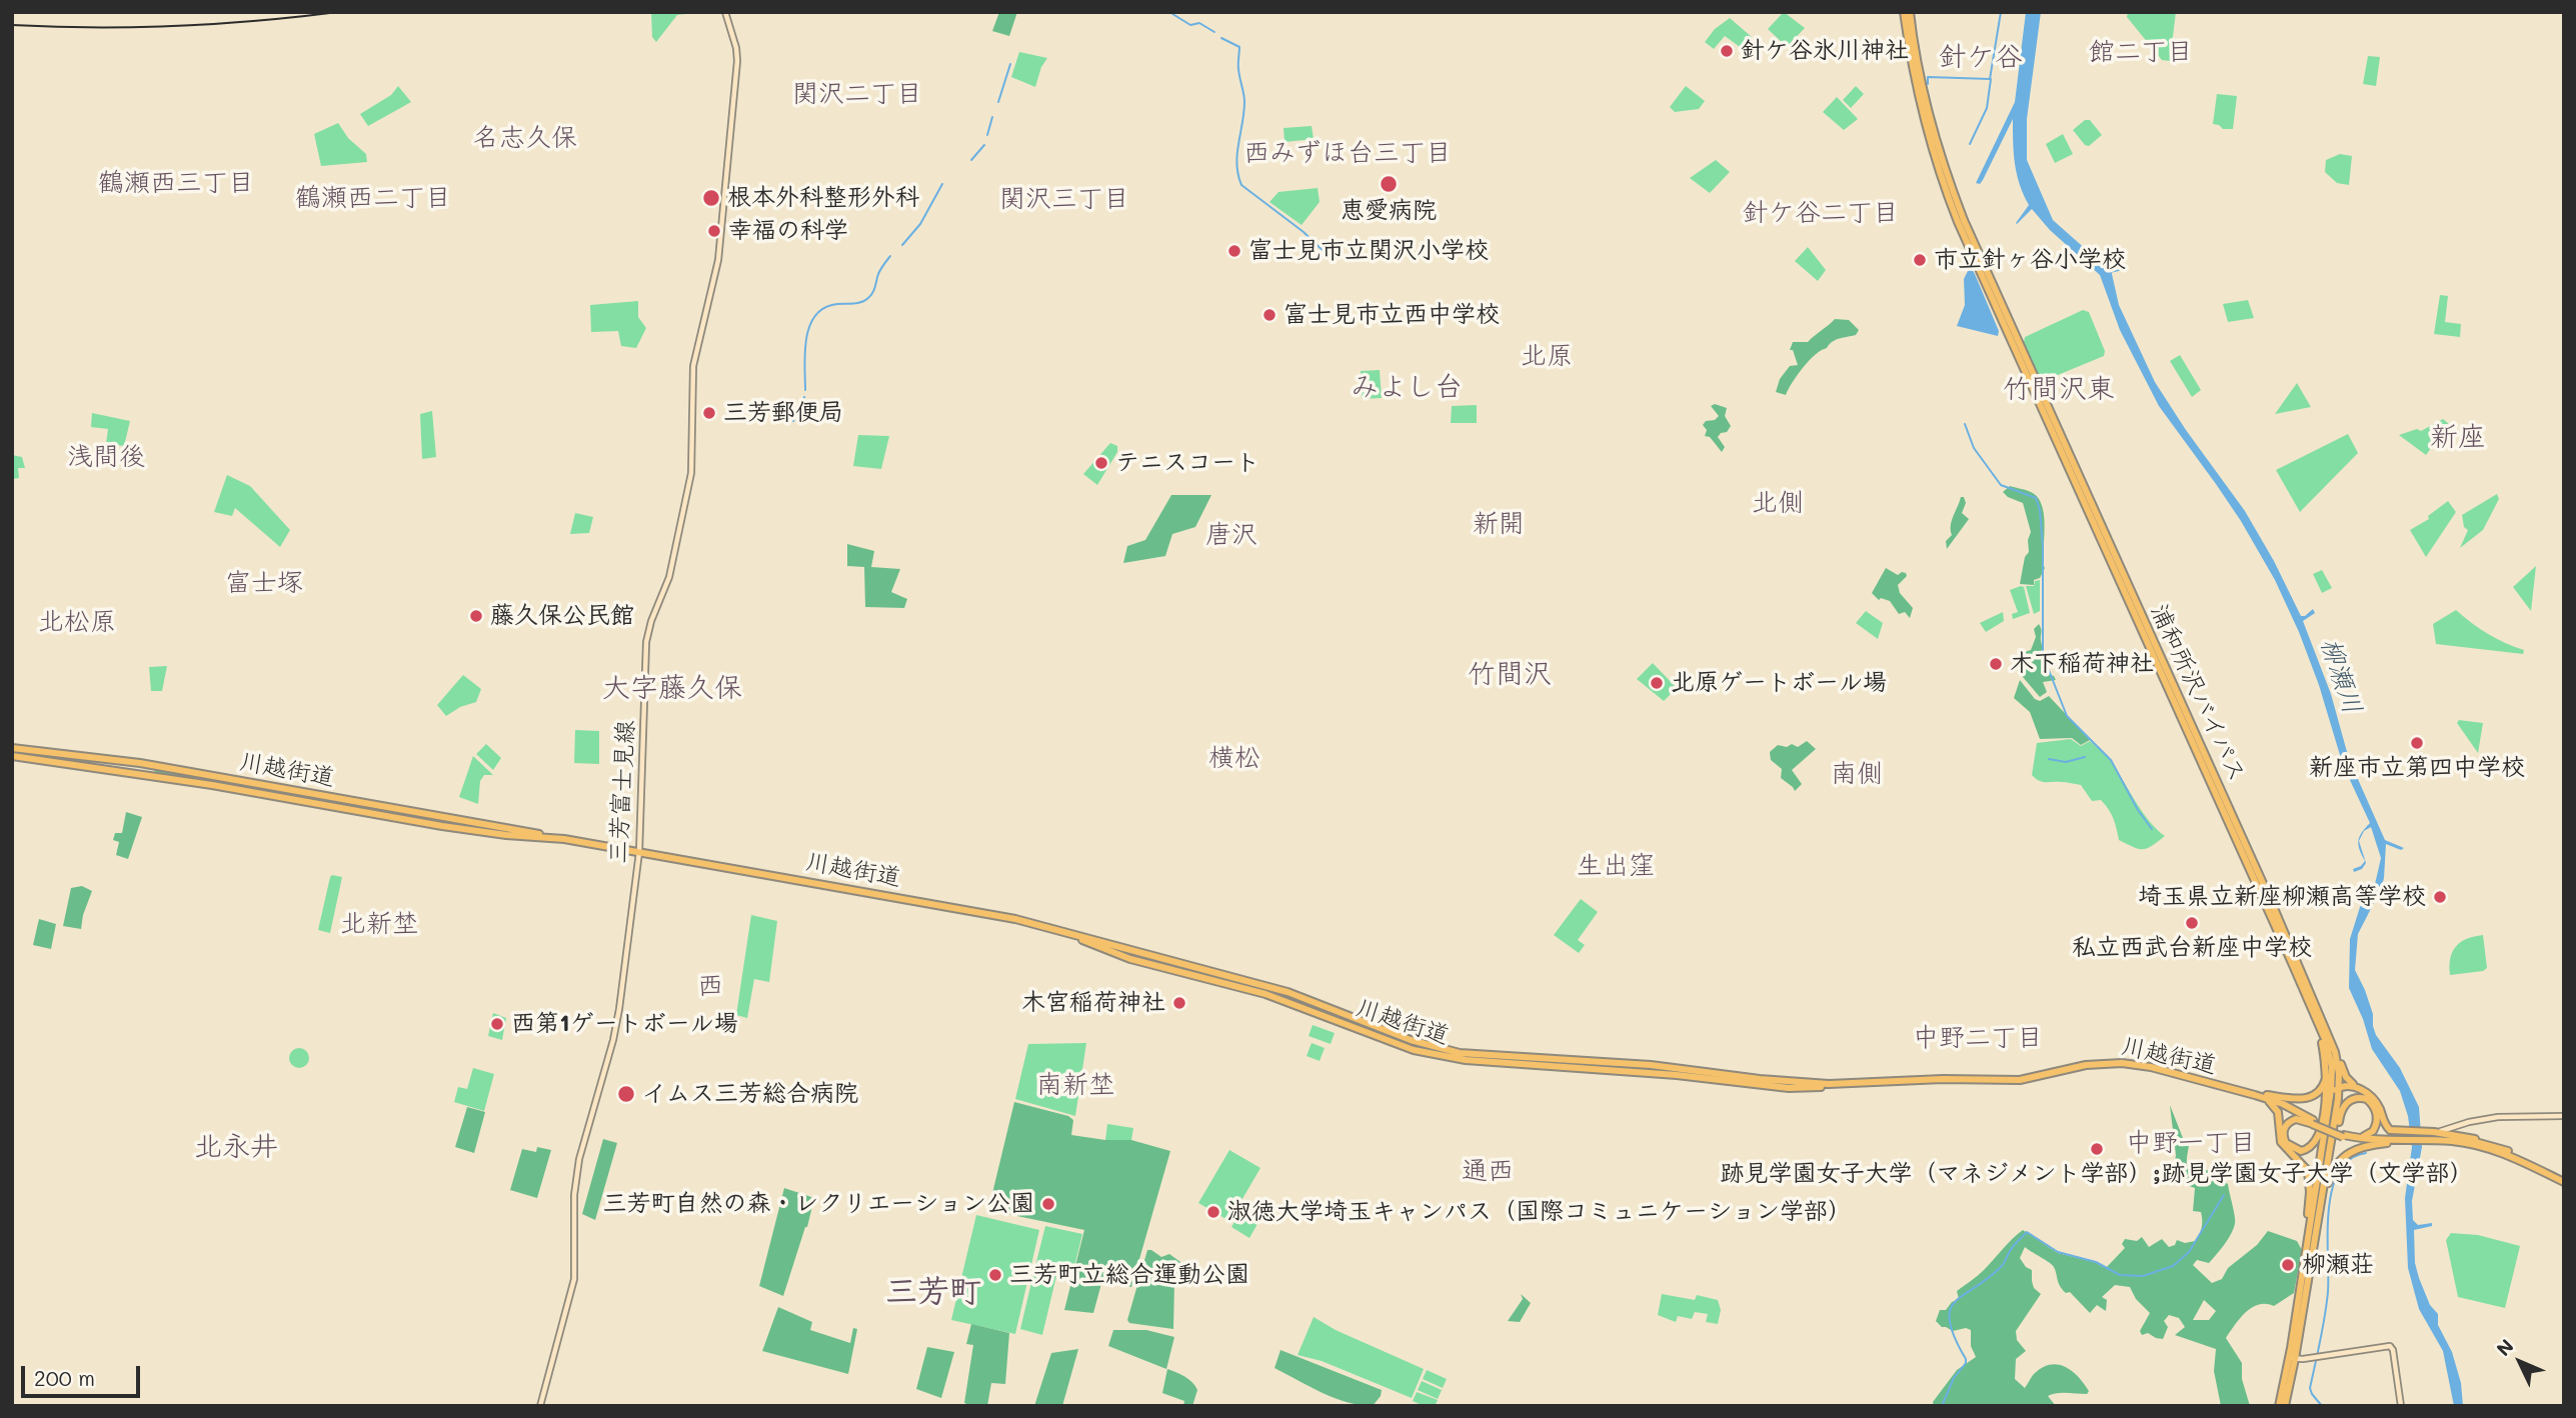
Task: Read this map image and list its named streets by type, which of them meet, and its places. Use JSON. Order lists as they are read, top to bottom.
{
  "streets": {
    "highway": ["浦和所沢バイパス", "川越街道"],
    "main road": ["三芳富士見線"]
  },
  "crossings": [
    ["川越街道", "三芳富士見線"]
  ],
  "districts": [
    "館二丁目",
    "針ケ谷",
    "関沢二丁目",
    "名志久保",
    "西みずほ台三丁目",
    "鶴瀬西三丁目",
    "鶴瀬西二丁目",
    "関沢三丁目",
    "針ケ谷二丁目",
    "北原",
    "みよし台",
    "竹間沢東",
    "新座",
    "浅間後",
    "北側",
    "新開",
    "唐沢",
    "富士塚",
    "北松原",
    "竹間沢",
    "大字藤久保",
    "横松",
    "南側",
    "生出窪",
    "北新埜",
    "西",
    "中野二丁目",
    "南新埜",
    "中野一丁目",
    "北永井",
    "通西",
    "三芳町"
  ],
  "water": ["柳瀬川"],
  "places": [
    "針ケ谷氷川神社",
    "恵愛病院",
    "根本外科整形外科",
    "幸福の科学",
    "富士見市立関沢小学校",
    "市立針ヶ谷小学校",
    "富士見市立西中学校",
    "三芳郵便局",
    "テニスコート",
    "藤久保公民館",
    "木下稲荷神社",
    "北原ゲートボール場",
    "新座市立第四中学校",
    "埼玉県立新座柳瀬高等学校",
    "私立西武台新座中学校",
    "木宮稲荷神社",
    "西第1ゲートボール場",
    "イムス三芳総合病院",
    "跡見学園女子大学（マネジメント学部）;跡見学園女子大学（文学部）",
    "三芳町自然の森・レクリエーション公園",
    "淑徳大学埼玉キャンパス（国際コミュニケーション学部）",
    "柳瀬荘",
    "三芳町立総合運動公園"
  ],
  "scale_bar": "200 m",
  "north": "top left"
}
